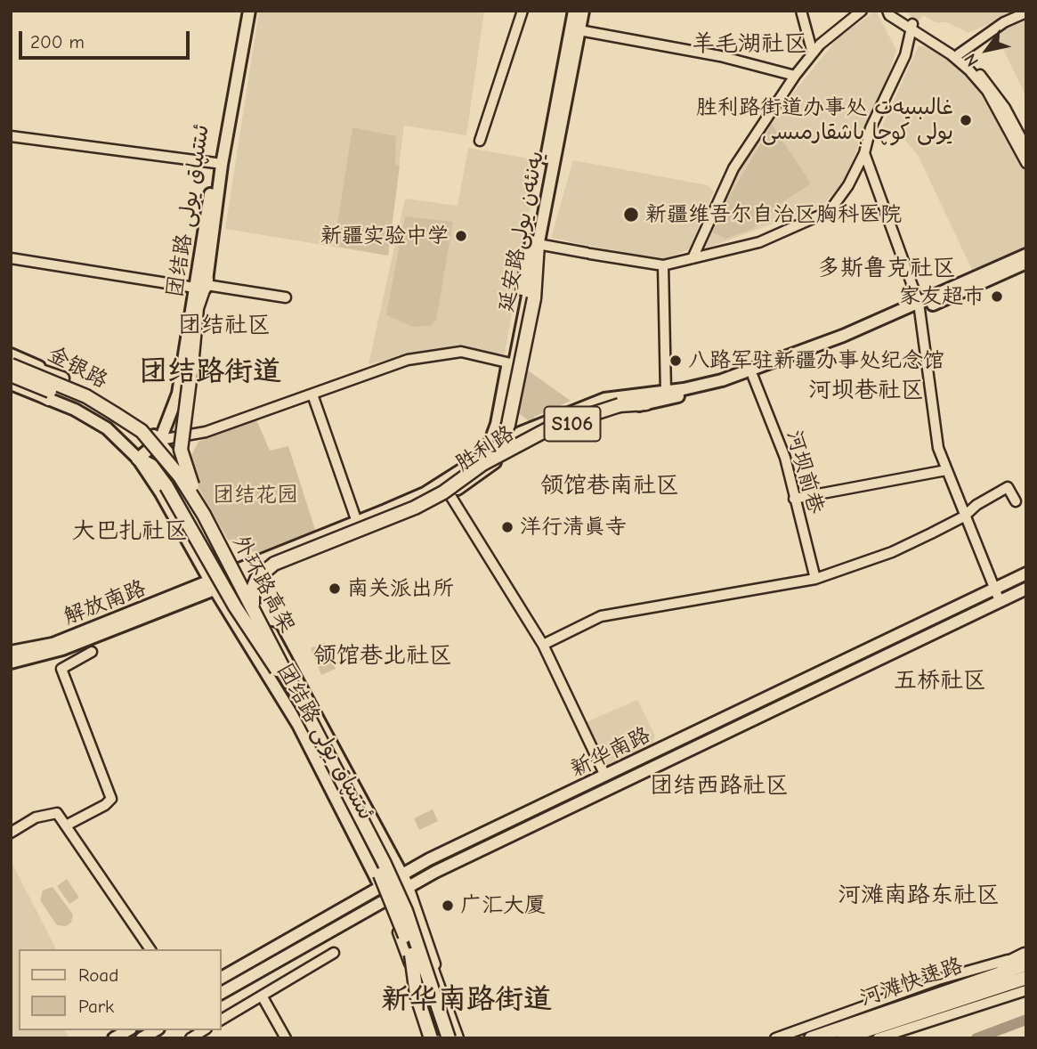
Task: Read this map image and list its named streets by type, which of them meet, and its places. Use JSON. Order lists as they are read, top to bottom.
{
  "streets": {
    "highway": ["外环路高架", "河滩快速路"],
    "main road": [
      "团结路 ئىتتىپاق يولى",
      "延安路يەنئەن يولى",
      "金银路",
      "S106",
      "胜利路",
      "解放南路",
      "新华南路"
    ],
    "street": ["河坝前巷"]
  },
  "crossings": [
    ["团结路 ئىتتىپاق يولى", "金银路"],
    ["团结路 ئىتتىپاق يولى", "S106"],
    ["团结路 ئىتتىپاق يولى", "胜利路"],
    ["团结路 ئىتتىپاق يولى", "解放南路"],
    ["团结路 ئىتتىپاق يولى", "新华南路"],
    ["延安路يەنئەن يولى", "S106"],
    ["延安路يەنئەن يولى", "胜利路"],
    ["S106", "胜利路"],
    ["胜利路", "河坝前巷"],
    ["胜利路", "解放南路"]
  ],
  "districts": [
    "羊毛湖社区",
    "多斯鲁克社区",
    "团结社区",
    "团结路街道",
    "河坝巷社区",
    "领馆巷南社区",
    "大巴扎社区",
    "领馆巷北社区",
    "五桥社区",
    "团结西路社区",
    "河滩南路东社区",
    "新华南路街道"
  ],
  "parks": ["团结花园"],
  "places": [
    "胜利路街道办事处 غالىبىيەت يولى كوچا باشقارمىسى",
    "新疆维吾尔自治区胸科医院",
    "新疆实验中学",
    "家友超市",
    "八路军驻新疆办事处纪念馆",
    "洋行清真寺",
    "南关派出所",
    "广汇大厦"
  ],
  "legend": ["Road", "Park"],
  "scale_bar": "200 m",
  "north": "bottom left"
}
